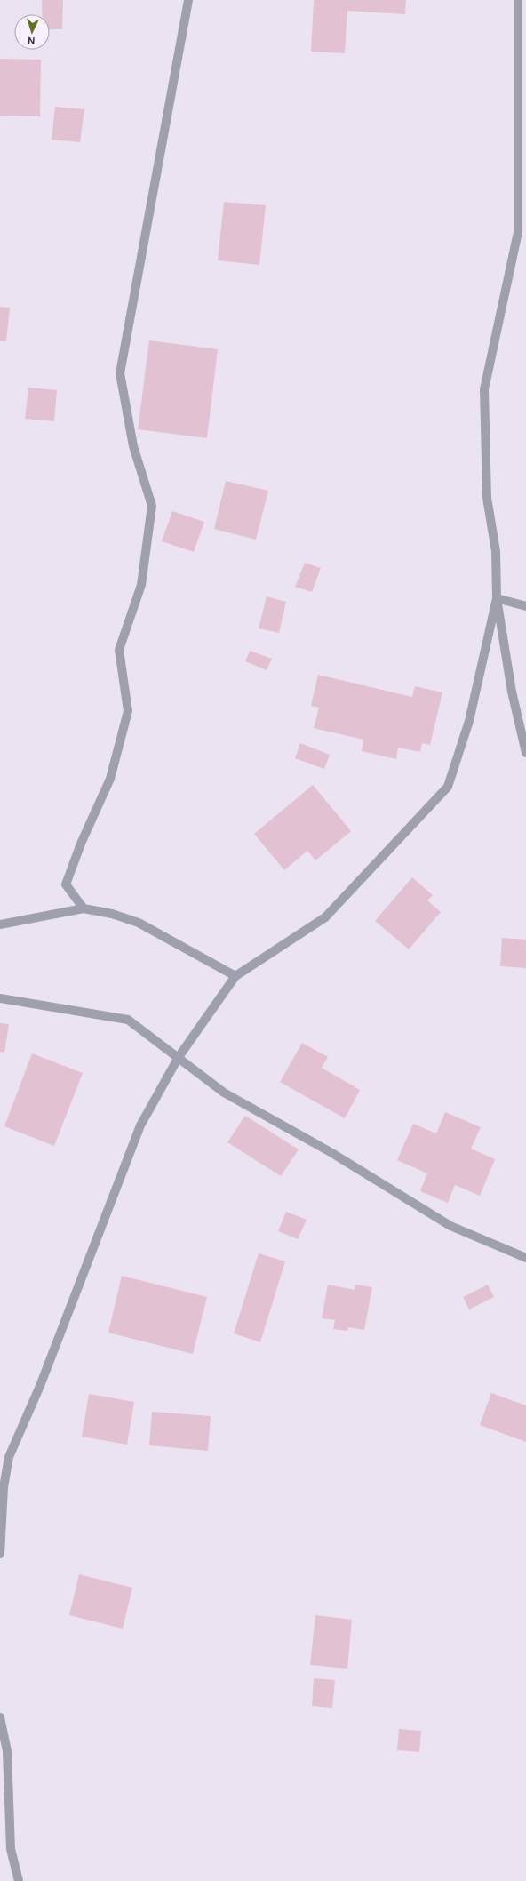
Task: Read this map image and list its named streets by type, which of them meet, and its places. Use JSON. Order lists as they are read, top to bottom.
{
  "north": "bottom"
}
